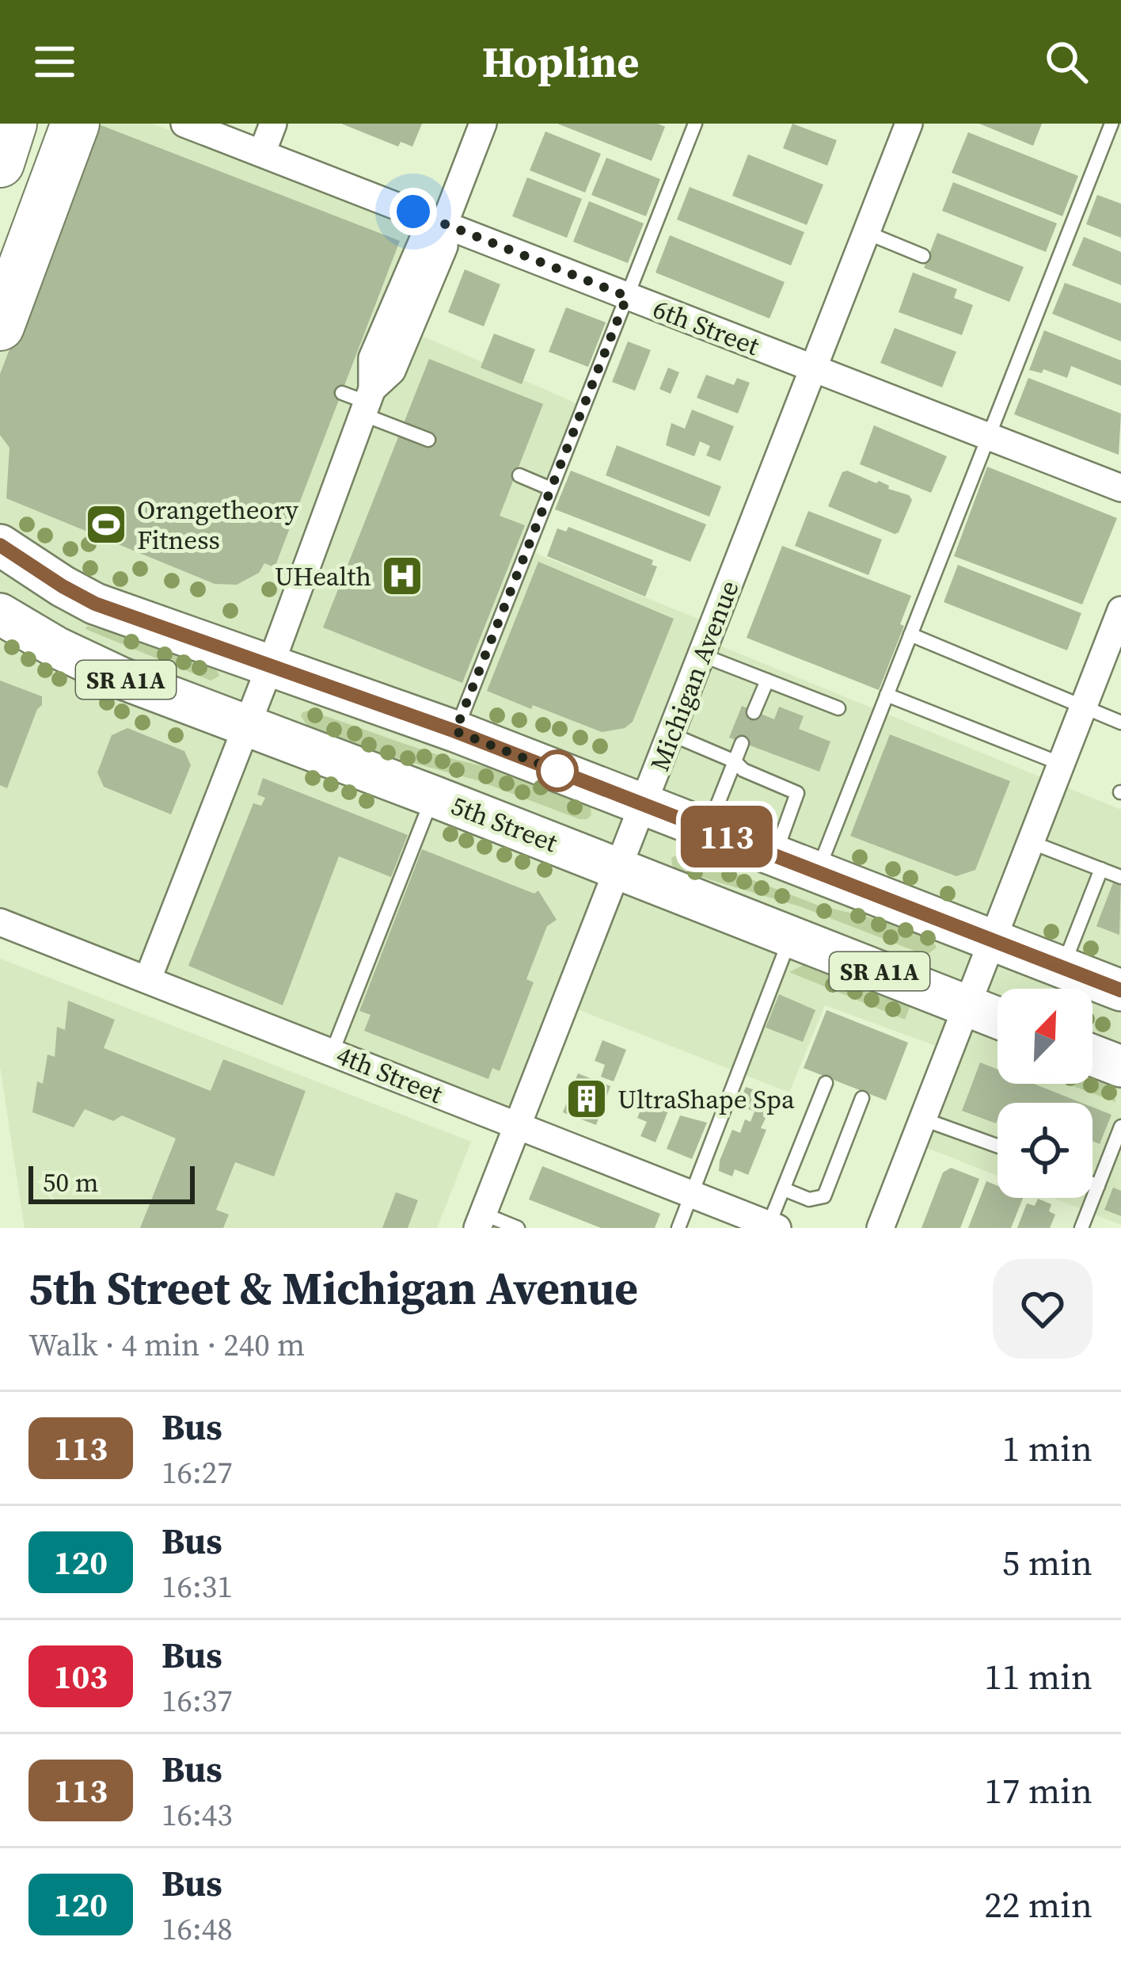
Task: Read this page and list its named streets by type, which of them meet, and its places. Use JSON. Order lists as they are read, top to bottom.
{
  "streets": {
    "main road": ["SR A1A", "5th Street"],
    "street": ["6th Street", "Michigan Avenue", "4th Street"]
  },
  "crossings": [
    ["6th Street", "Michigan Avenue"],
    ["Michigan Avenue", "SR A1A"],
    ["Michigan Avenue", "5th Street"],
    ["Michigan Avenue", "4th Street"]
  ],
  "places": {
    "sports": ["Orangetheory Fitness"],
    "hospital": ["UHealth"],
    "building": ["UltraShape Spa"]
  },
  "lines": ["bus line 113"],
  "scale_bar": "50 m",
  "north": "top right",
  "page": {
    "header": "Hopline",
    "on_map": "113",
    "scale": "50 m",
    "heading": ["5th Street & Michigan Avenue", "Walk · 4 min · 240 m"],
    "list": [
      {
        "mark": "113",
        "name": "Bus",
        "note": "16:27",
        "value": "1 min"
      },
      {
        "mark": "120",
        "name": "Bus",
        "note": "16:31",
        "value": "5 min"
      },
      {
        "mark": "103",
        "name": "Bus",
        "note": "16:37",
        "value": "11 min"
      },
      {
        "mark": "113",
        "name": "Bus",
        "note": "16:43",
        "value": "17 min"
      },
      {
        "mark": "120",
        "name": "Bus",
        "note": "16:48",
        "value": "22 min"
      }
    ]
  }
}
